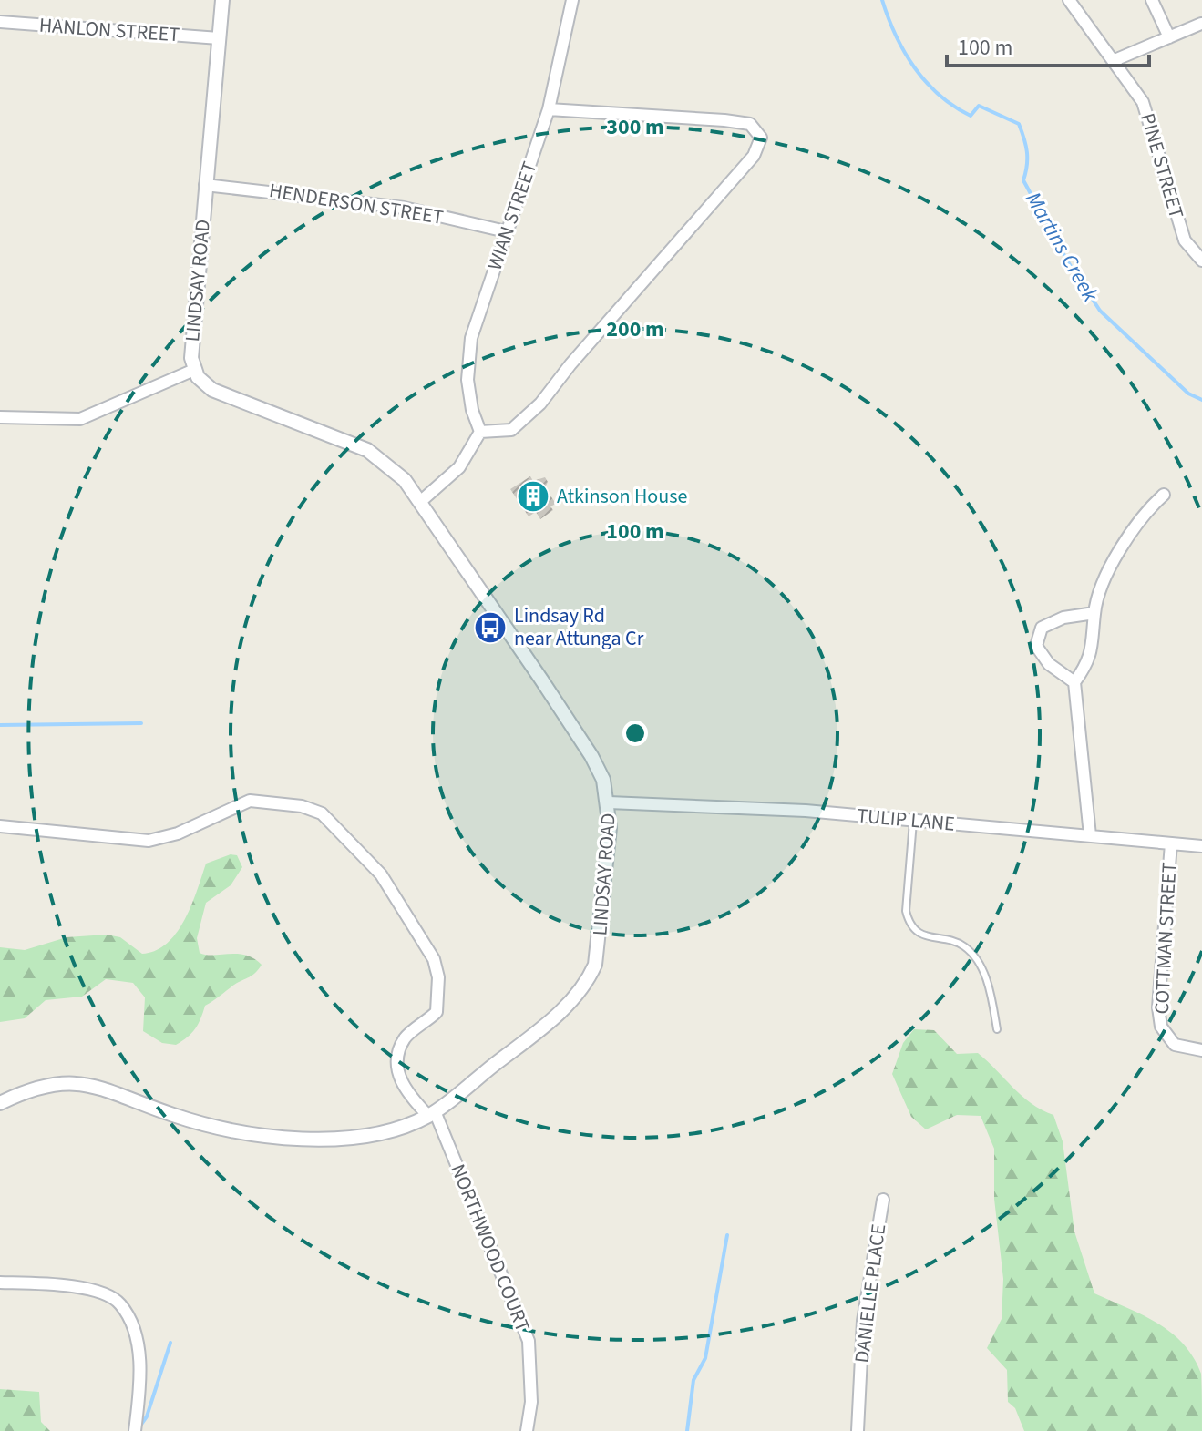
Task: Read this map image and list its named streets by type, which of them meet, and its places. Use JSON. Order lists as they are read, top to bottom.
{
  "streets": {
    "street": [
      "HANLON STREET",
      "PINE STREET",
      "HENDERSON STREET",
      "WIAN STREET",
      "LINDSAY ROAD",
      "TULIP LANE",
      "COTTMAN STREET",
      "NORTHWOOD COURT",
      "DANIELLE PLACE"
    ]
  },
  "crossings": [
    ["HANLON STREET", "LINDSAY ROAD"],
    ["HENDERSON STREET", "WIAN STREET"],
    ["HENDERSON STREET", "LINDSAY ROAD"],
    ["LINDSAY ROAD", "TULIP LANE"],
    ["LINDSAY ROAD", "NORTHWOOD COURT"],
    ["TULIP LANE", "COTTMAN STREET"]
  ],
  "water": ["Martins Creek"],
  "places": {
    "building": ["Atkinson House"],
    "bus stop": ["Lindsay Rd near Attunga Cr"]
  },
  "scale_bar": "100 m",
  "rings": ["300 m", "200 m", "100 m"]
}
